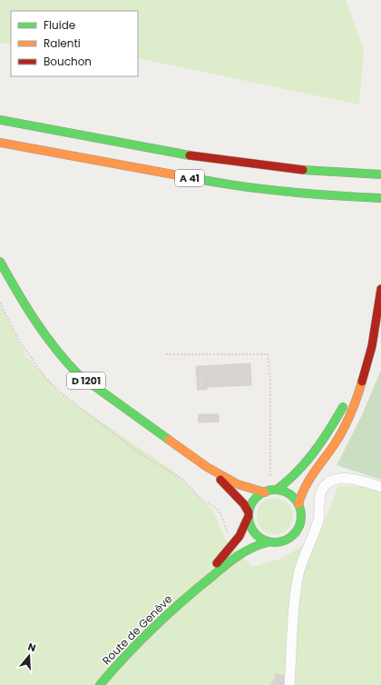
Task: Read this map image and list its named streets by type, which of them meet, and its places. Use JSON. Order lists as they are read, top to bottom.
{
  "streets": {
    "main road": ["A 41", "D 1201", "Route de Genève"]
  },
  "crossings": [
    ["D 1201", "Route de Genève"]
  ],
  "legend": ["Fluide", "Ralenti", "Bouchon"],
  "north": "top"
}
